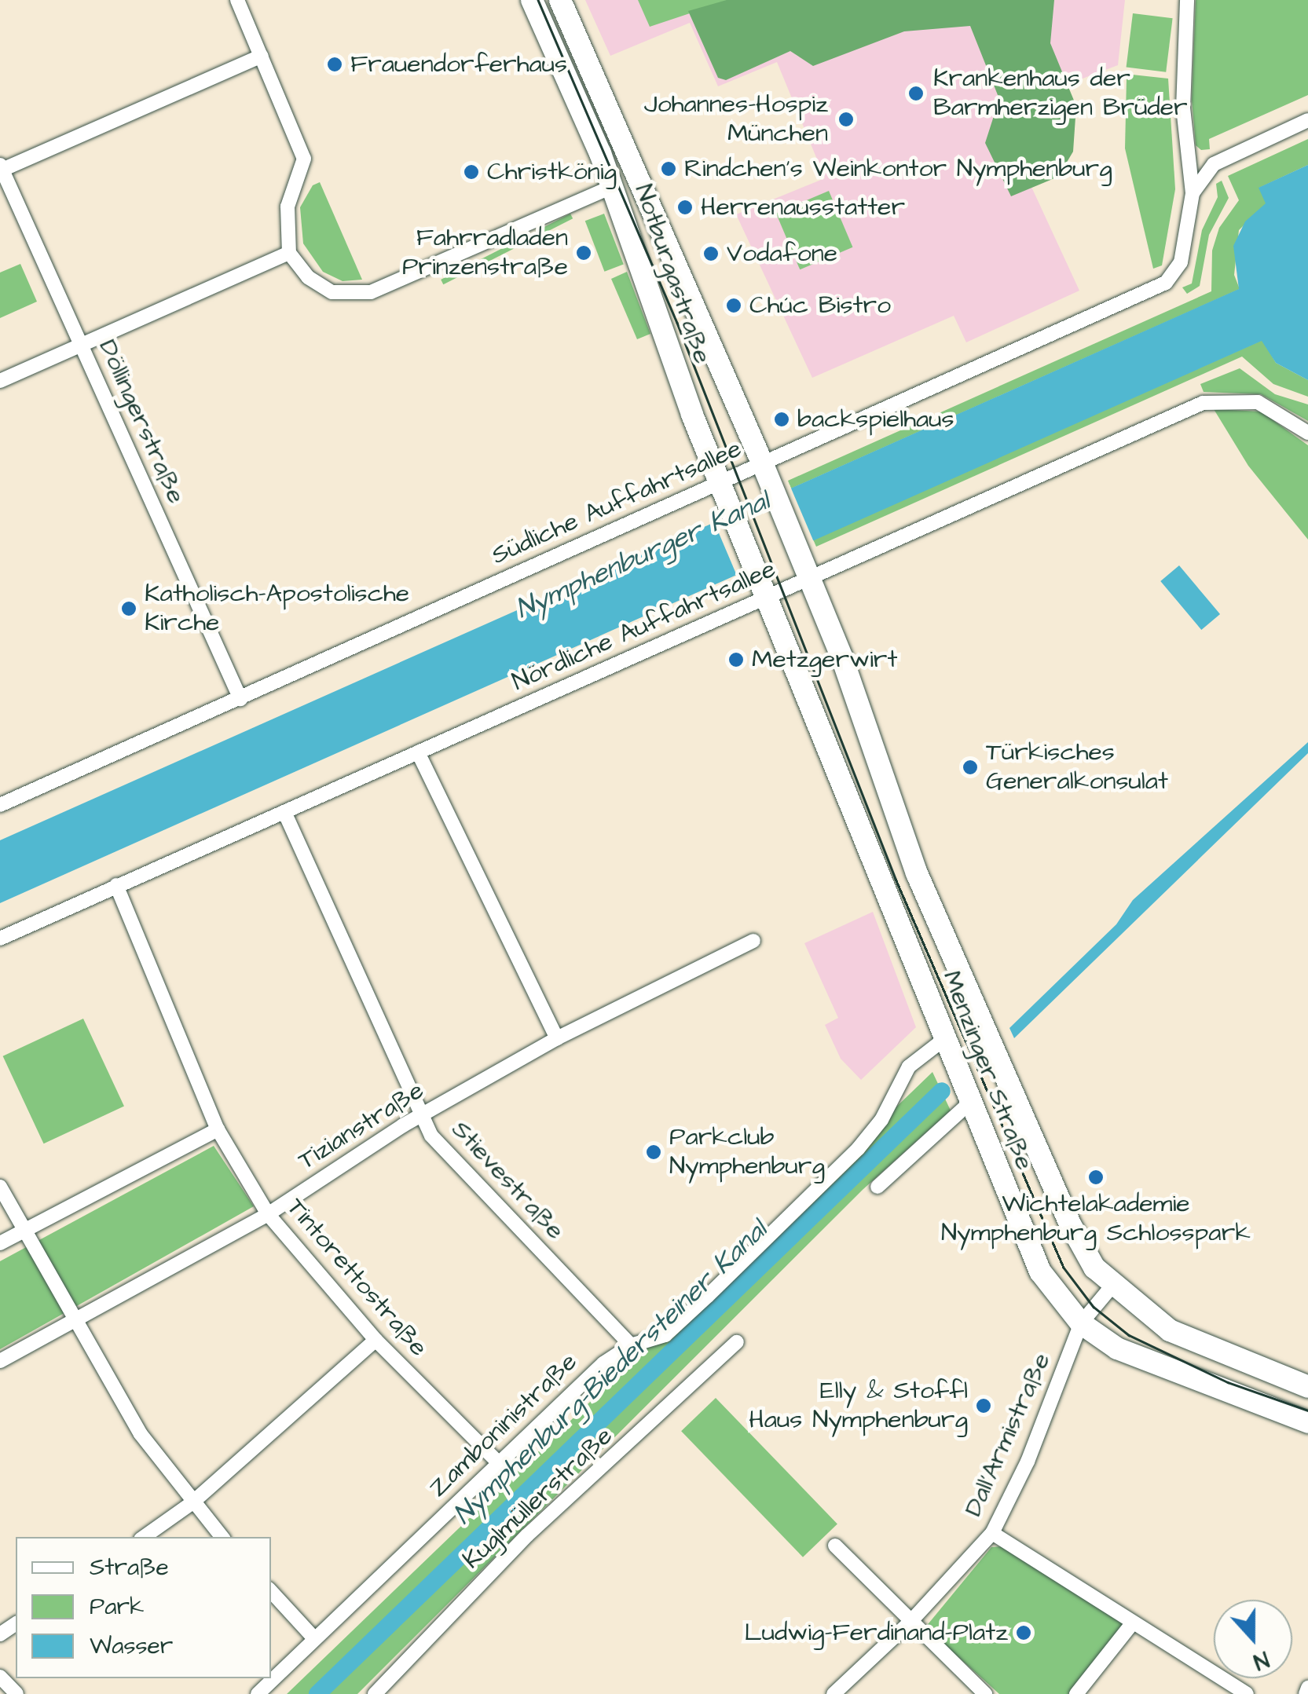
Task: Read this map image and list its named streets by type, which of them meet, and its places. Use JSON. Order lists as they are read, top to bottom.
{
  "streets": {
    "main road": ["Notburgastraße", "Menzinger Straße"],
    "street": [
      "Döllingerstraße",
      "Südliche Auffahrtsallee",
      "Nördliche Auffahrtsallee",
      "Tizianstraße",
      "Stievestraße",
      "Tintorettostraße",
      "Zamboninistraße",
      "Dall'Armistraße",
      "Kuglmüllerstraße"
    ]
  },
  "crossings": [
    ["Notburgastraße", "Südliche Auffahrtsallee"],
    ["Notburgastraße", "Menzinger Straße"],
    ["Döllingerstraße", "Südliche Auffahrtsallee"],
    ["Nördliche Auffahrtsallee", "Menzinger Straße"],
    ["Nördliche Auffahrtsallee", "Stievestraße"],
    ["Nördliche Auffahrtsallee", "Tintorettostraße"],
    ["Menzinger Straße", "Zamboninistraße"],
    ["Menzinger Straße", "Dall'Armistraße"],
    ["Tizianstraße", "Stievestraße"],
    ["Tizianstraße", "Tintorettostraße"],
    ["Stievestraße", "Zamboninistraße"],
    ["Tintorettostraße", "Zamboninistraße"]
  ],
  "water": ["Nymphenburger Kanal", "Nymphenburg-Biedersteiner Kanal"],
  "places": [
    "Frauendorferhaus",
    "Krankenhaus der Barmherzigen Brüder",
    "Johannes-Hospiz München",
    "Rindchen's Weinkontor Nymphenburg",
    "Christkönig",
    "Herrenausstatter",
    "Fahrradladen Prinzenstraße",
    "Vodafone",
    "Chúc Bistro",
    "backspielhaus",
    "Katholisch-Apostolische Kirche",
    "Metzgerwirt",
    "Türkisches Generalkonsulat",
    "Parkclub Nymphenburg",
    "Wichtelakademie Nymphenburg Schlosspark",
    "Elly & Stoffl Haus Nymphenburg",
    "Ludwig-Ferdinand-Platz"
  ],
  "legend": ["Straße", "Park", "Wasser"],
  "north": "bottom"
}
